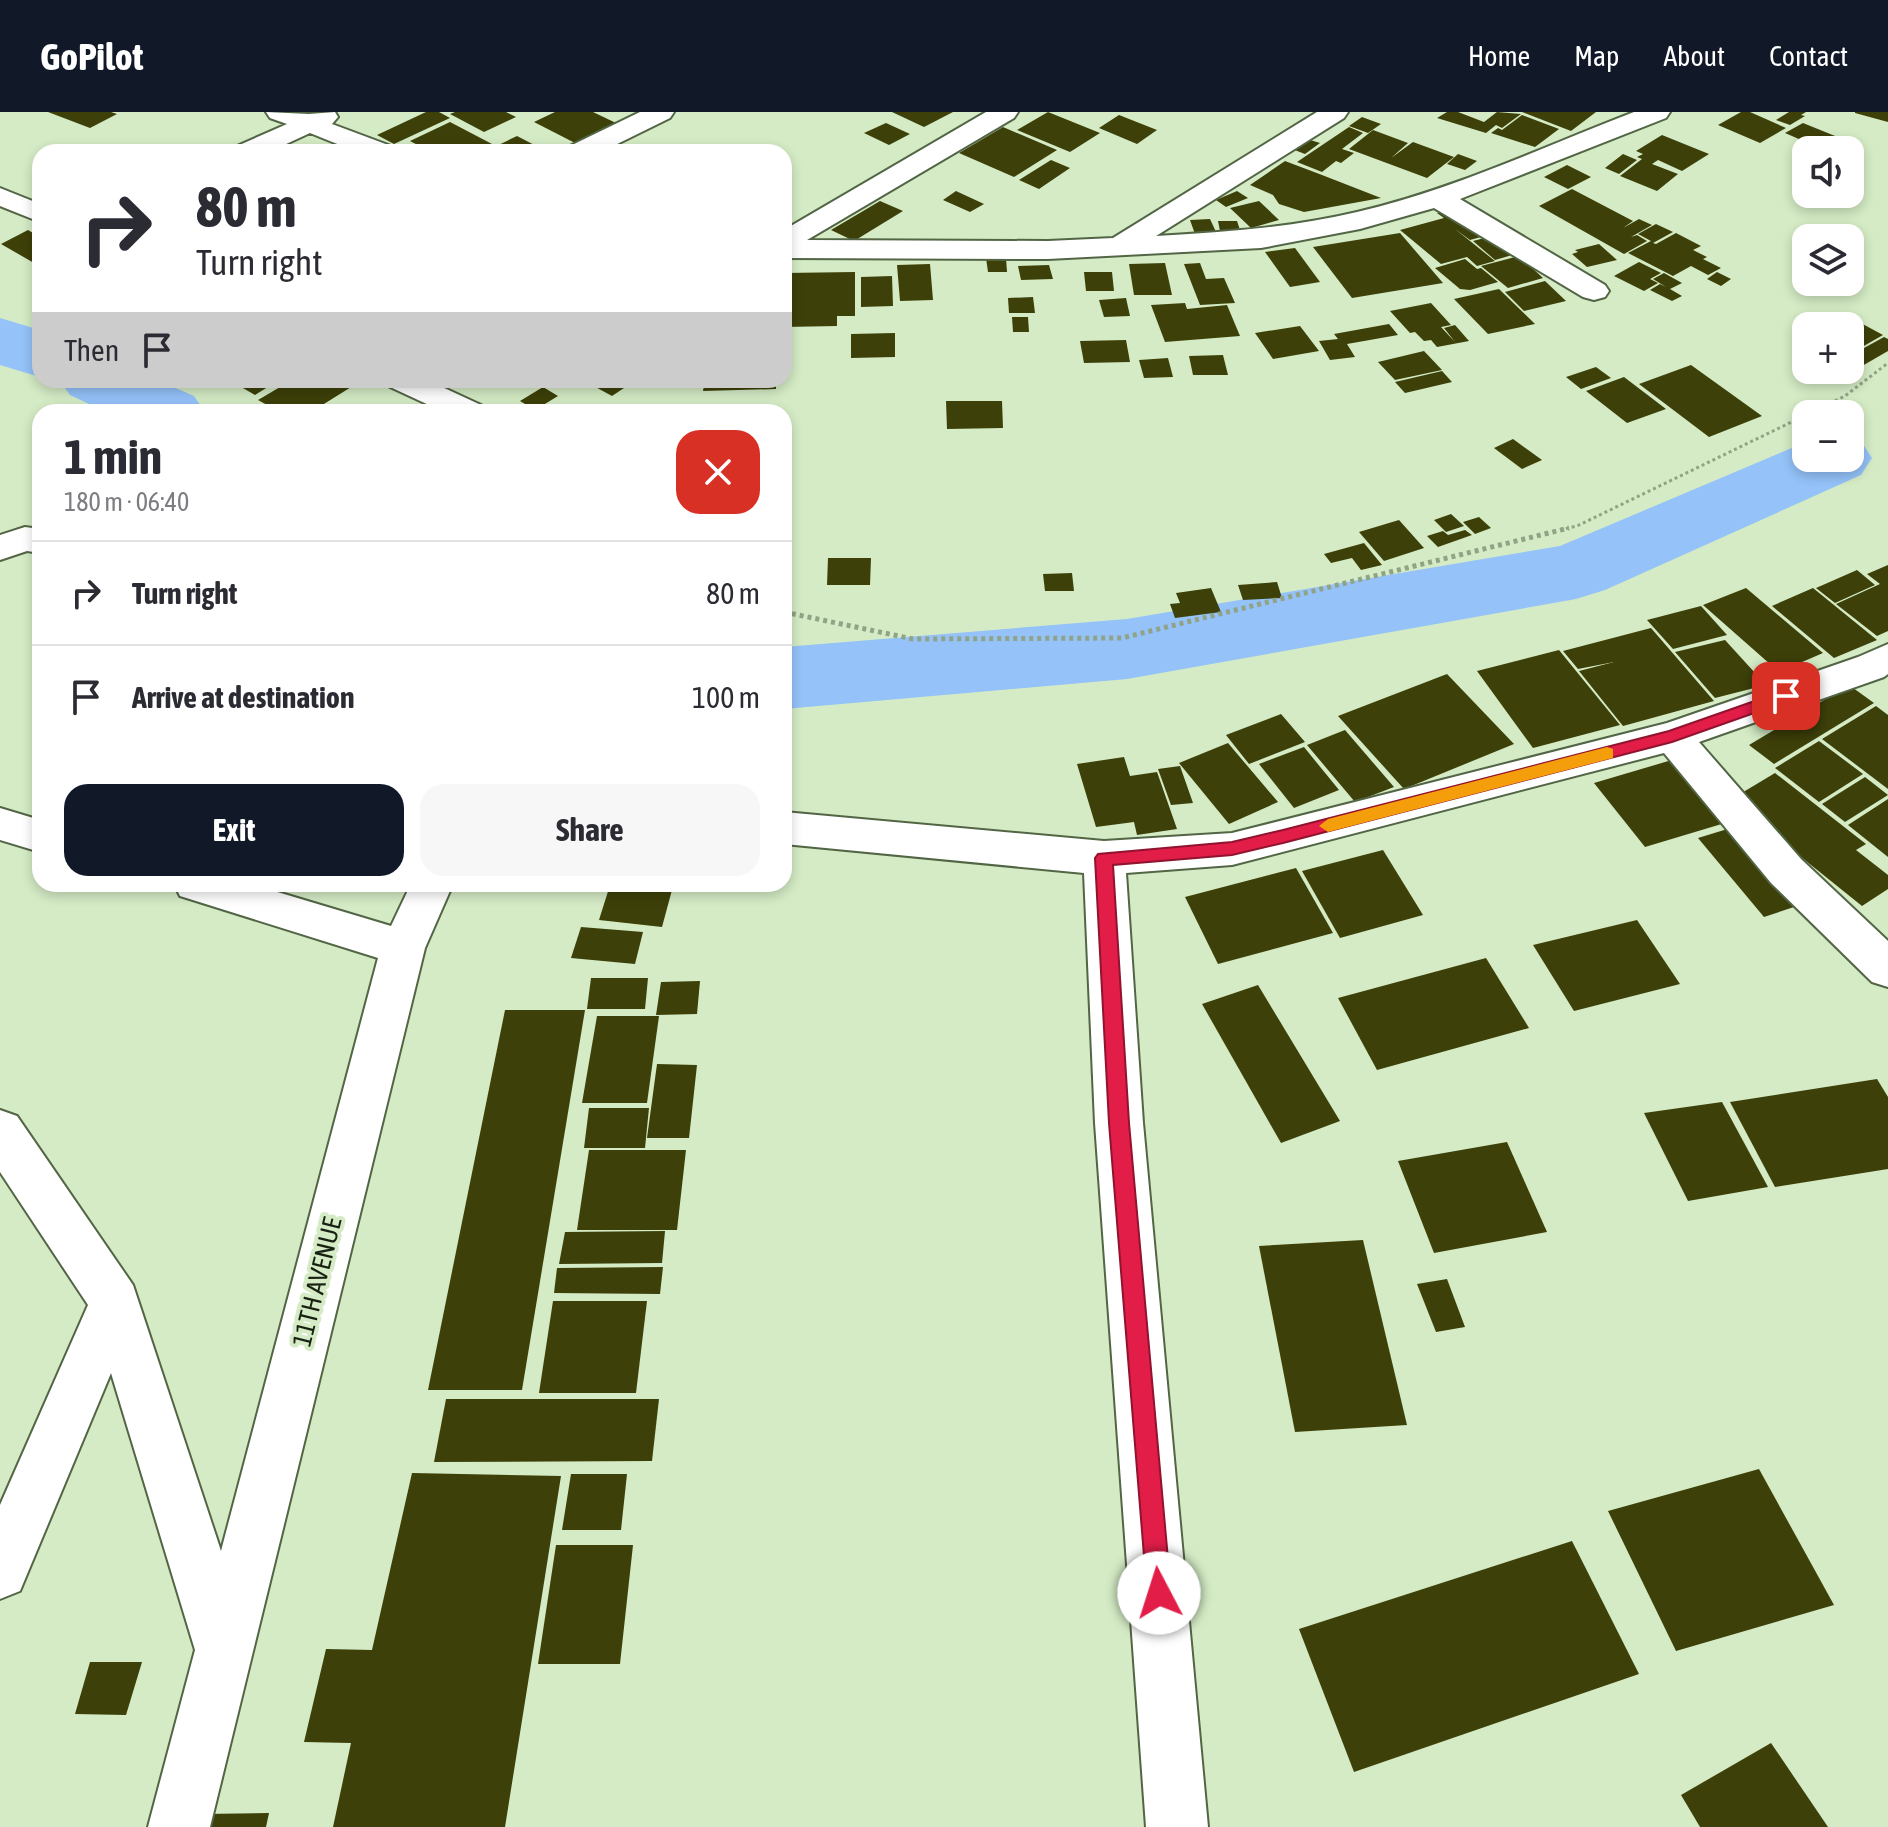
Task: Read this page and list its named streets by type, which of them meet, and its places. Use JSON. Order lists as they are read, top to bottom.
{
  "streets": {
    "street": ["11TH AVENUE"]
  },
  "page": {
    "header": "GoPilot",
    "nav": [
      "Home",
      "Map",
      "About",
      "Contact"
    ],
    "map_buttons": ["+", "−"],
    "turn": ["80 m", "Turn right"],
    "then": "Then",
    "heading": ["1 min", "180 m · 06:40"],
    "list": [
      {
        "name": "Turn right",
        "value": "80 m"
      },
      {
        "name": "Arrive at destination",
        "value": "100 m"
      }
    ],
    "buttons": ["Exit", "Share"]
  }
}
